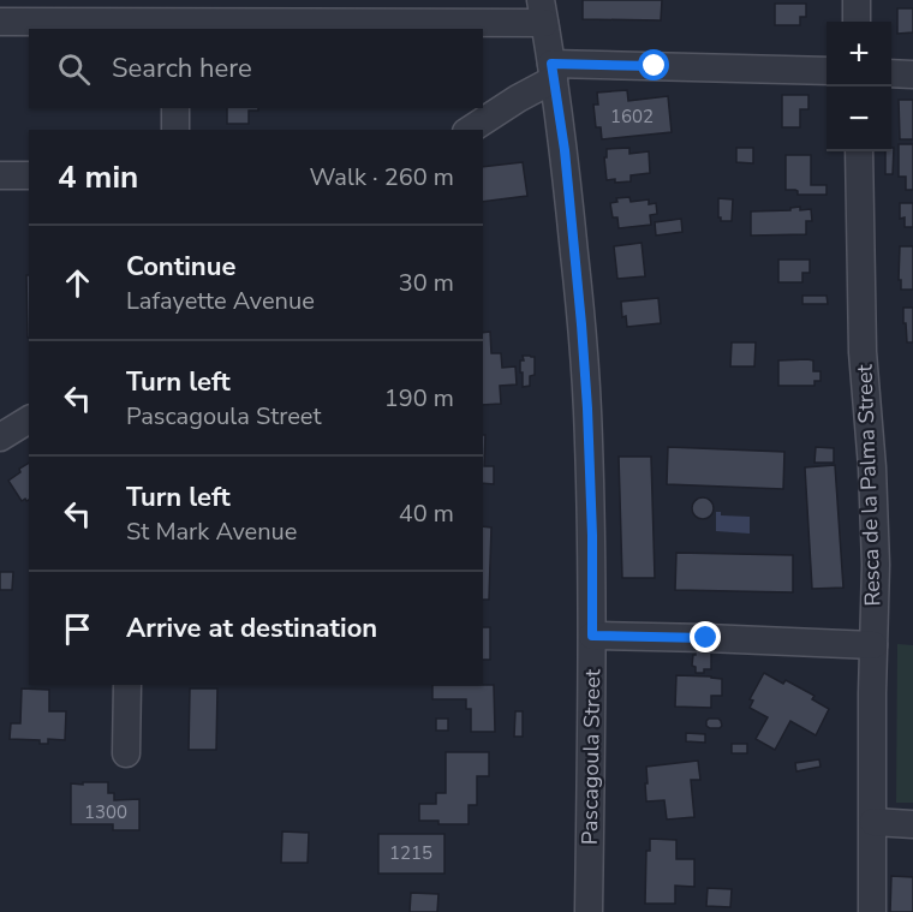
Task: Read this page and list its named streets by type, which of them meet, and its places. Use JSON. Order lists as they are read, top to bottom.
{
  "streets": {
    "street": ["Resca de la Palma Street", "Pascagoula Street"]
  },
  "house_numbers": ["1602", "1300", "1215"],
  "page": {
    "map_buttons": ["+", "−"],
    "search": "Search here",
    "heading": ["4 min", "Walk · 260 m"],
    "list": [
      ["Continue", "Lafayette Avenue", "30 m"],
      ["Turn left", "Pascagoula Street", "190 m"],
      ["Turn left", "St Mark Avenue", "40 m"],
      "Arrive at destination"
    ]
  }
}
